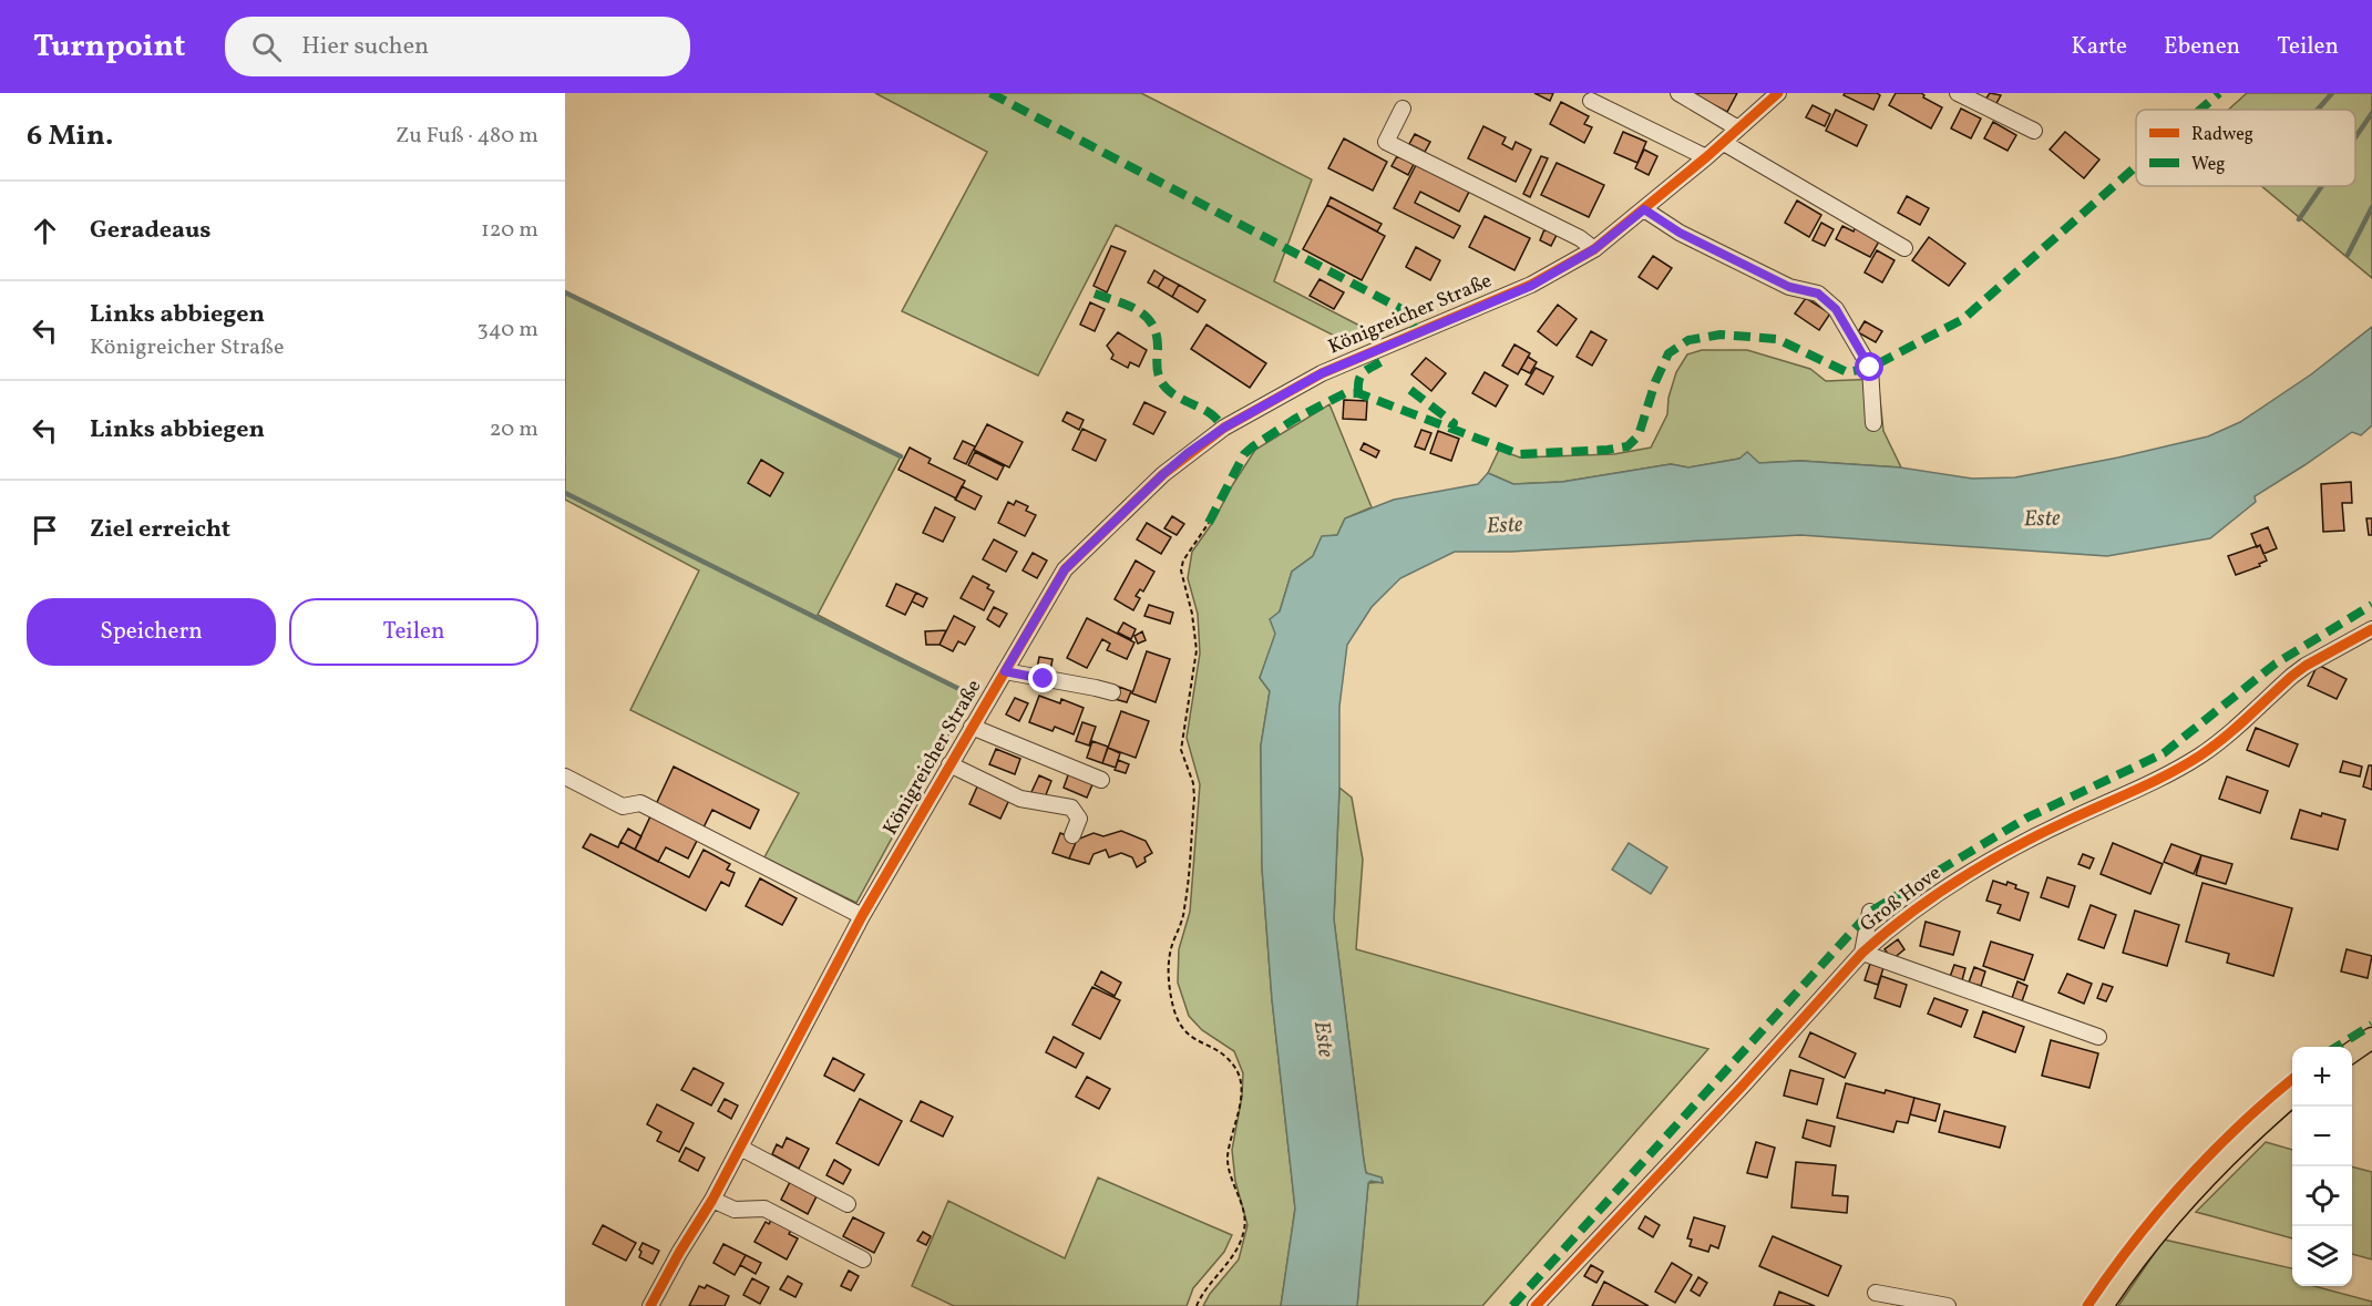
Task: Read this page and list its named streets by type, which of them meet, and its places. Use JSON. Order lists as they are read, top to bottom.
{
  "streets": {
    "street": ["Königreicher Straße", "Groß Hove"]
  },
  "water": ["Este"],
  "legend": ["Radweg", "Weg"],
  "page": {
    "header": "Turnpoint",
    "search": "Hier suchen",
    "nav": ["Karte", "Ebenen", "Teilen"],
    "heading": ["6 Min.", "Zu Fuß · 480 m"],
    "list": [
      ["Geradeaus", "120 m"],
      ["Links abbiegen", "Königreicher Straße", "340 m"],
      ["Links abbiegen", "20 m"],
      "Ziel erreicht"
    ],
    "buttons": ["Speichern", "Teilen"],
    "map_buttons": ["+", "−"]
  }
}
